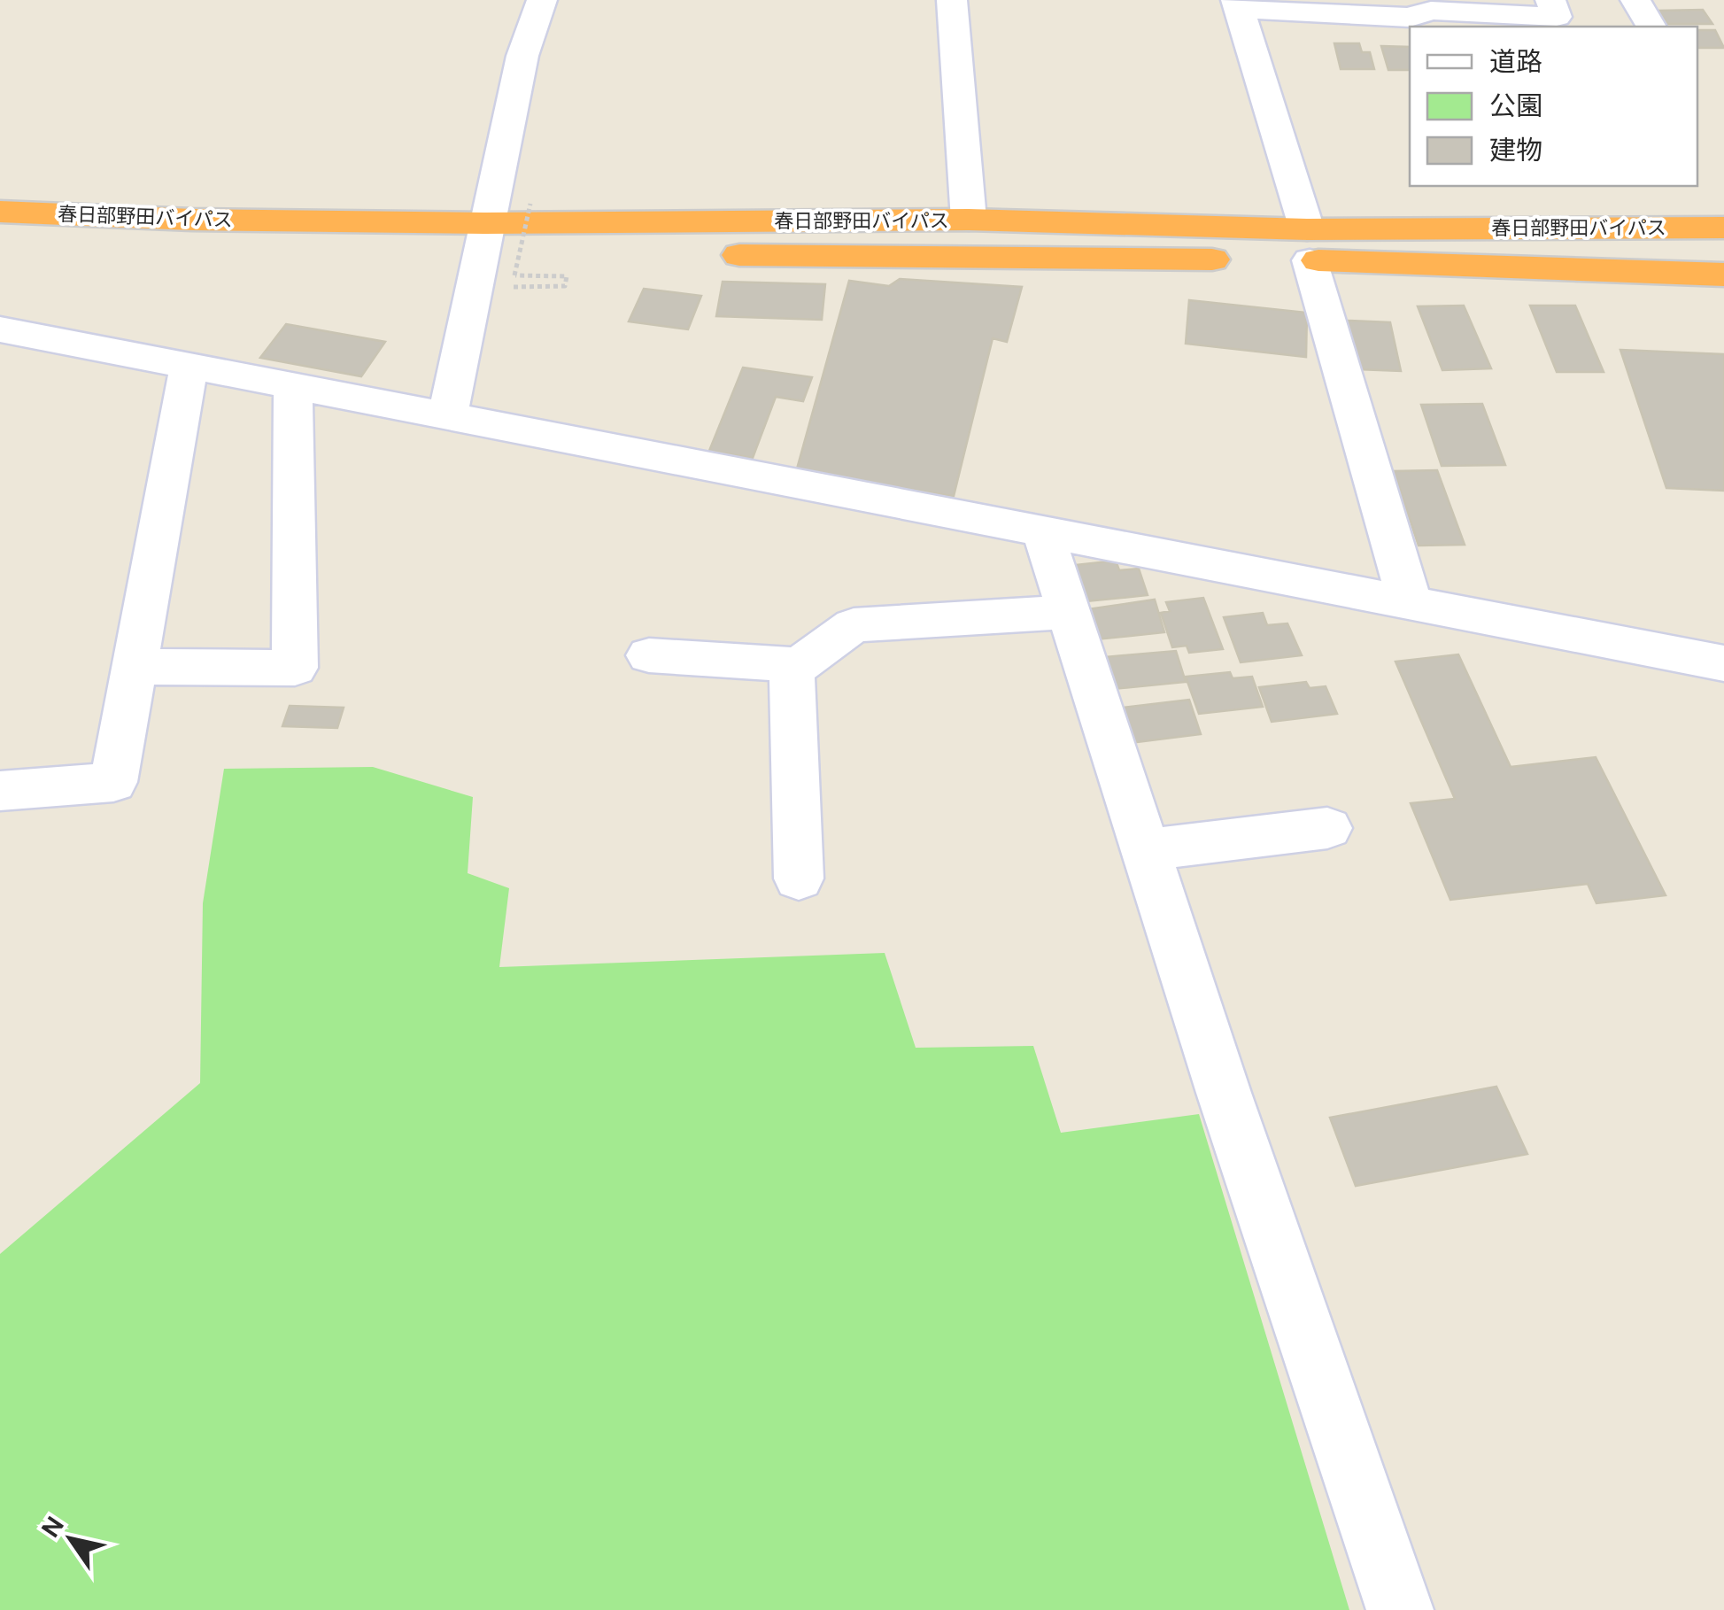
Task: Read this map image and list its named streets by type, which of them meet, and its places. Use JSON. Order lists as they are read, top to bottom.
{
  "streets": {
    "highway": ["春日部野田バイパス"]
  },
  "legend": ["道路", "公園", "建物"],
  "north": "top left"
}
